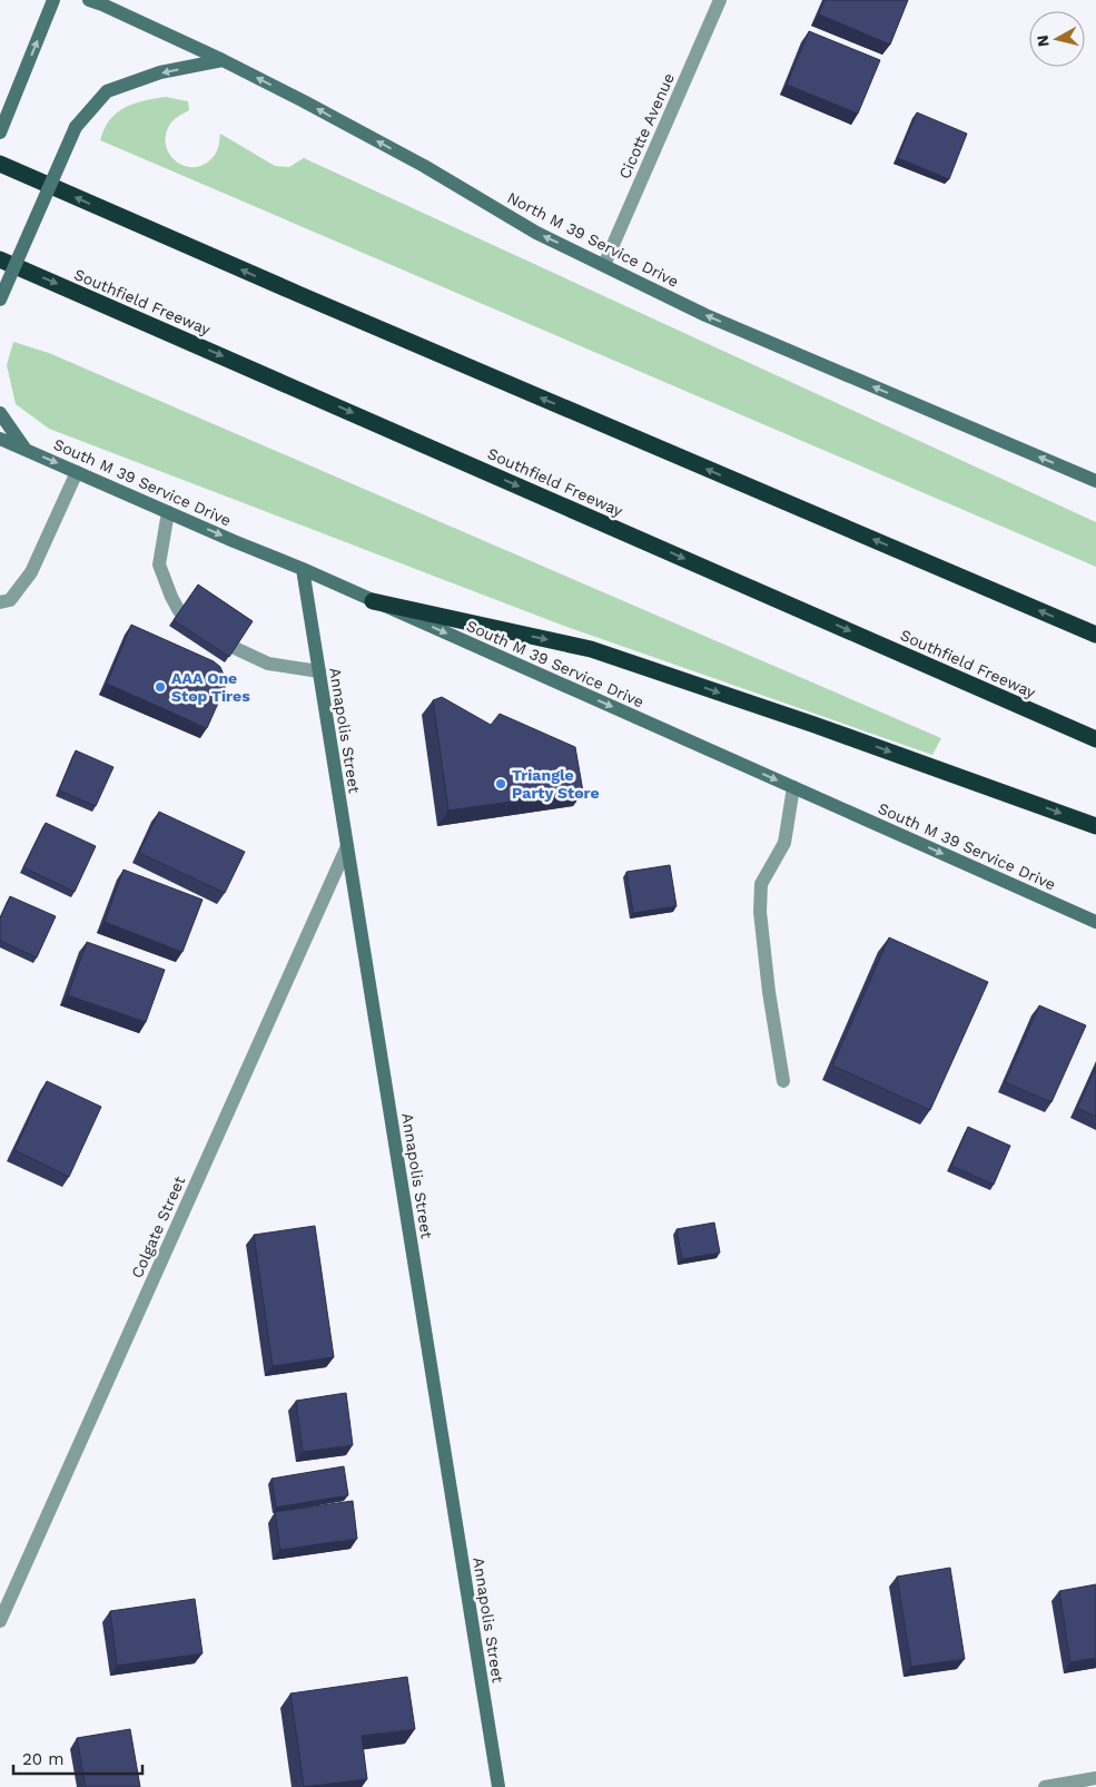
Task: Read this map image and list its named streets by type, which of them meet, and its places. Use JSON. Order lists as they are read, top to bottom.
{
  "streets": {
    "highway": ["Southfield Freeway"],
    "main road": ["North M 39 Service Drive", "South M 39 Service Drive", "Annapolis Street"],
    "street": ["Cicotte Avenue", "Colgate Street"]
  },
  "crossings": [
    ["Cicotte Avenue", "North M 39 Service Drive"],
    ["South M 39 Service Drive", "Annapolis Street"],
    ["Annapolis Street", "Colgate Street"]
  ],
  "one_way": ["North M 39 Service Drive", "South M 39 Service Drive"],
  "places": ["AAA One Stop Tires", "Triangle Party Store"],
  "scale_bar": "20 m",
  "north": "left"
}
